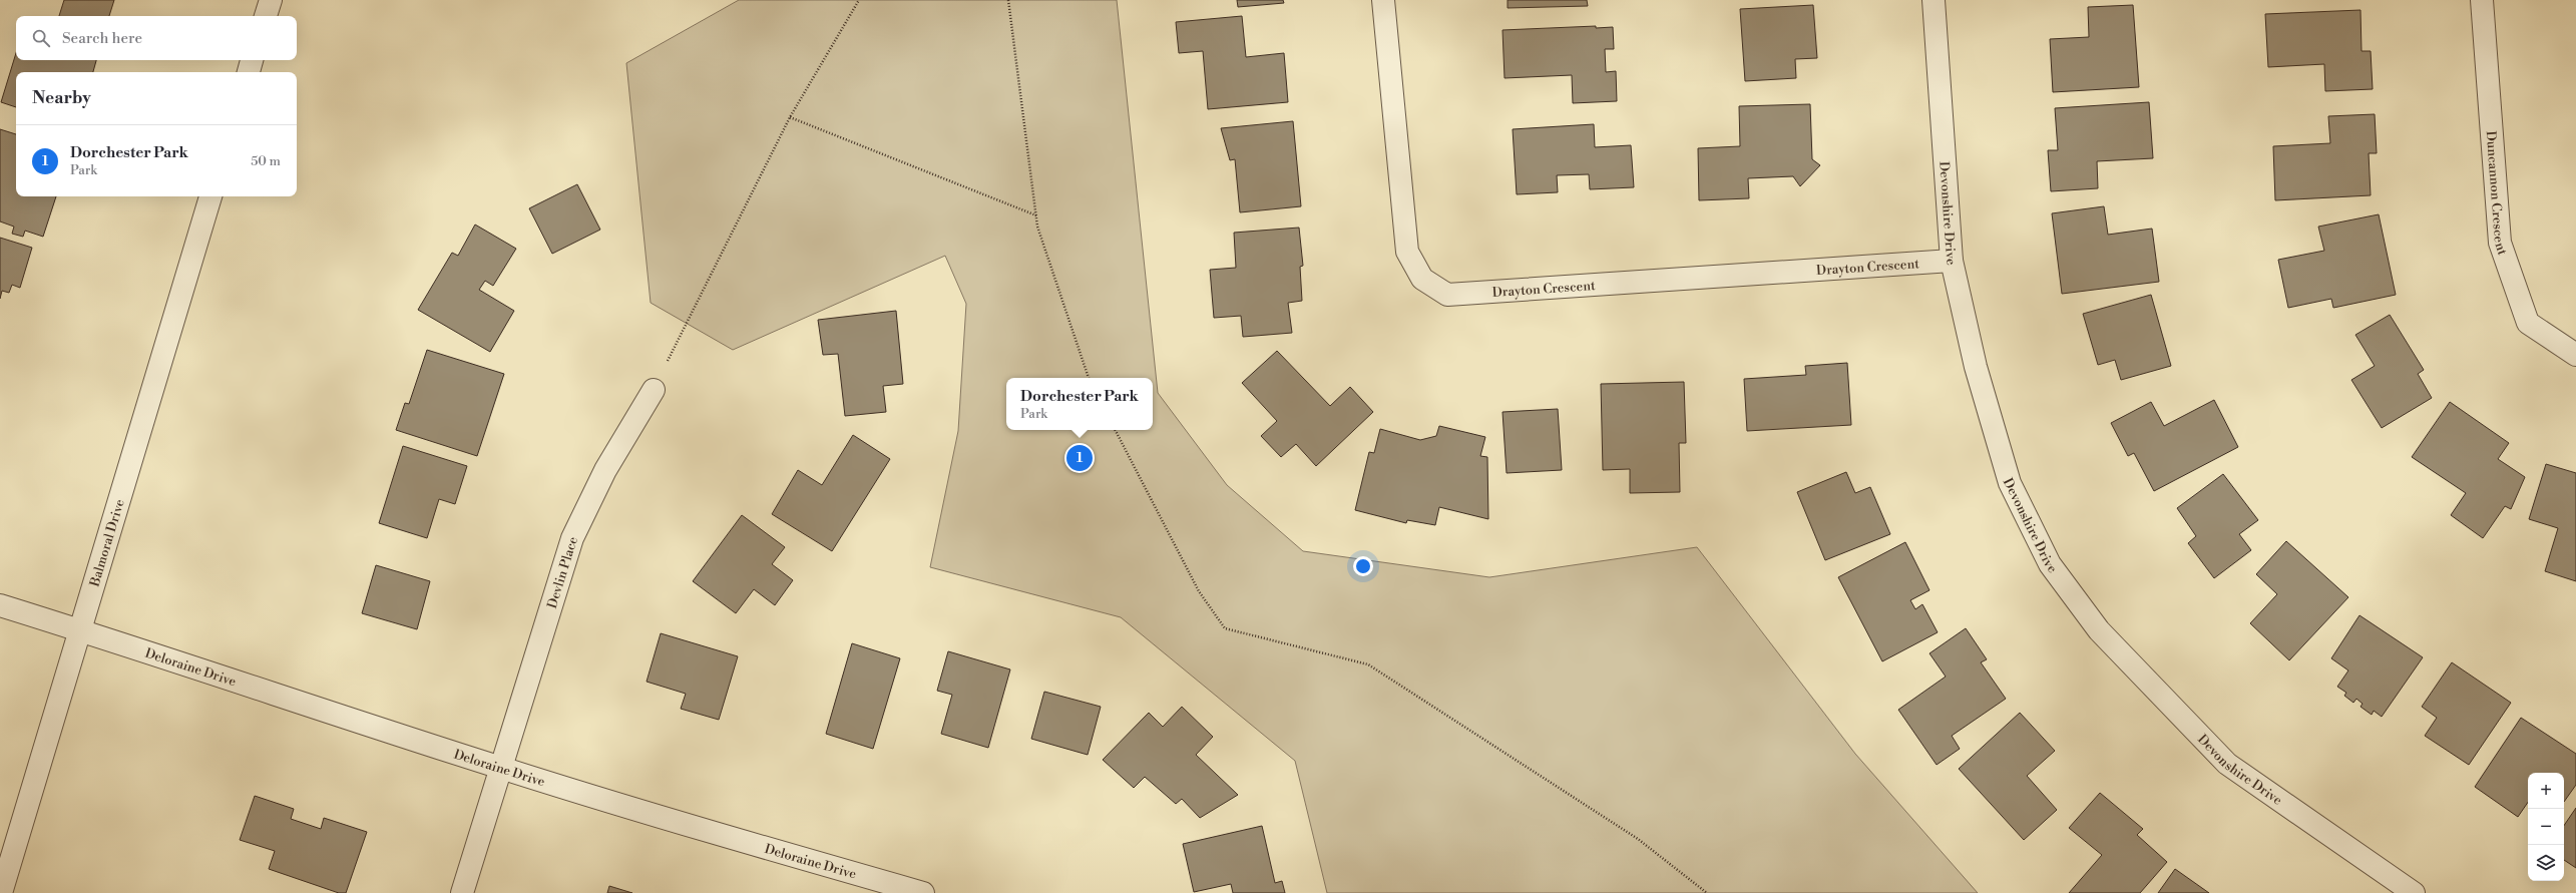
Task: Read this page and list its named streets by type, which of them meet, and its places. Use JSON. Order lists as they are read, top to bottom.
{
  "streets": {
    "street": [
      "Duncannon Crescent",
      "Devonshire Drive",
      "Drayton Crescent",
      "Balmoral Drive",
      "Devlin Place",
      "Deloraine Drive"
    ]
  },
  "crossings": [
    ["Devonshire Drive", "Drayton Crescent"],
    ["Balmoral Drive", "Deloraine Drive"],
    ["Devlin Place", "Deloraine Drive"]
  ],
  "page": {
    "search": "Search here",
    "heading": "Nearby",
    "list": [
      {
        "mark": "1",
        "name": "Dorchester Park",
        "note": "Park",
        "value": "50 m"
      }
    ],
    "popup": ["Dorchester Park", "Park"],
    "pins": "1",
    "map_buttons": ["+", "−"]
  }
}
